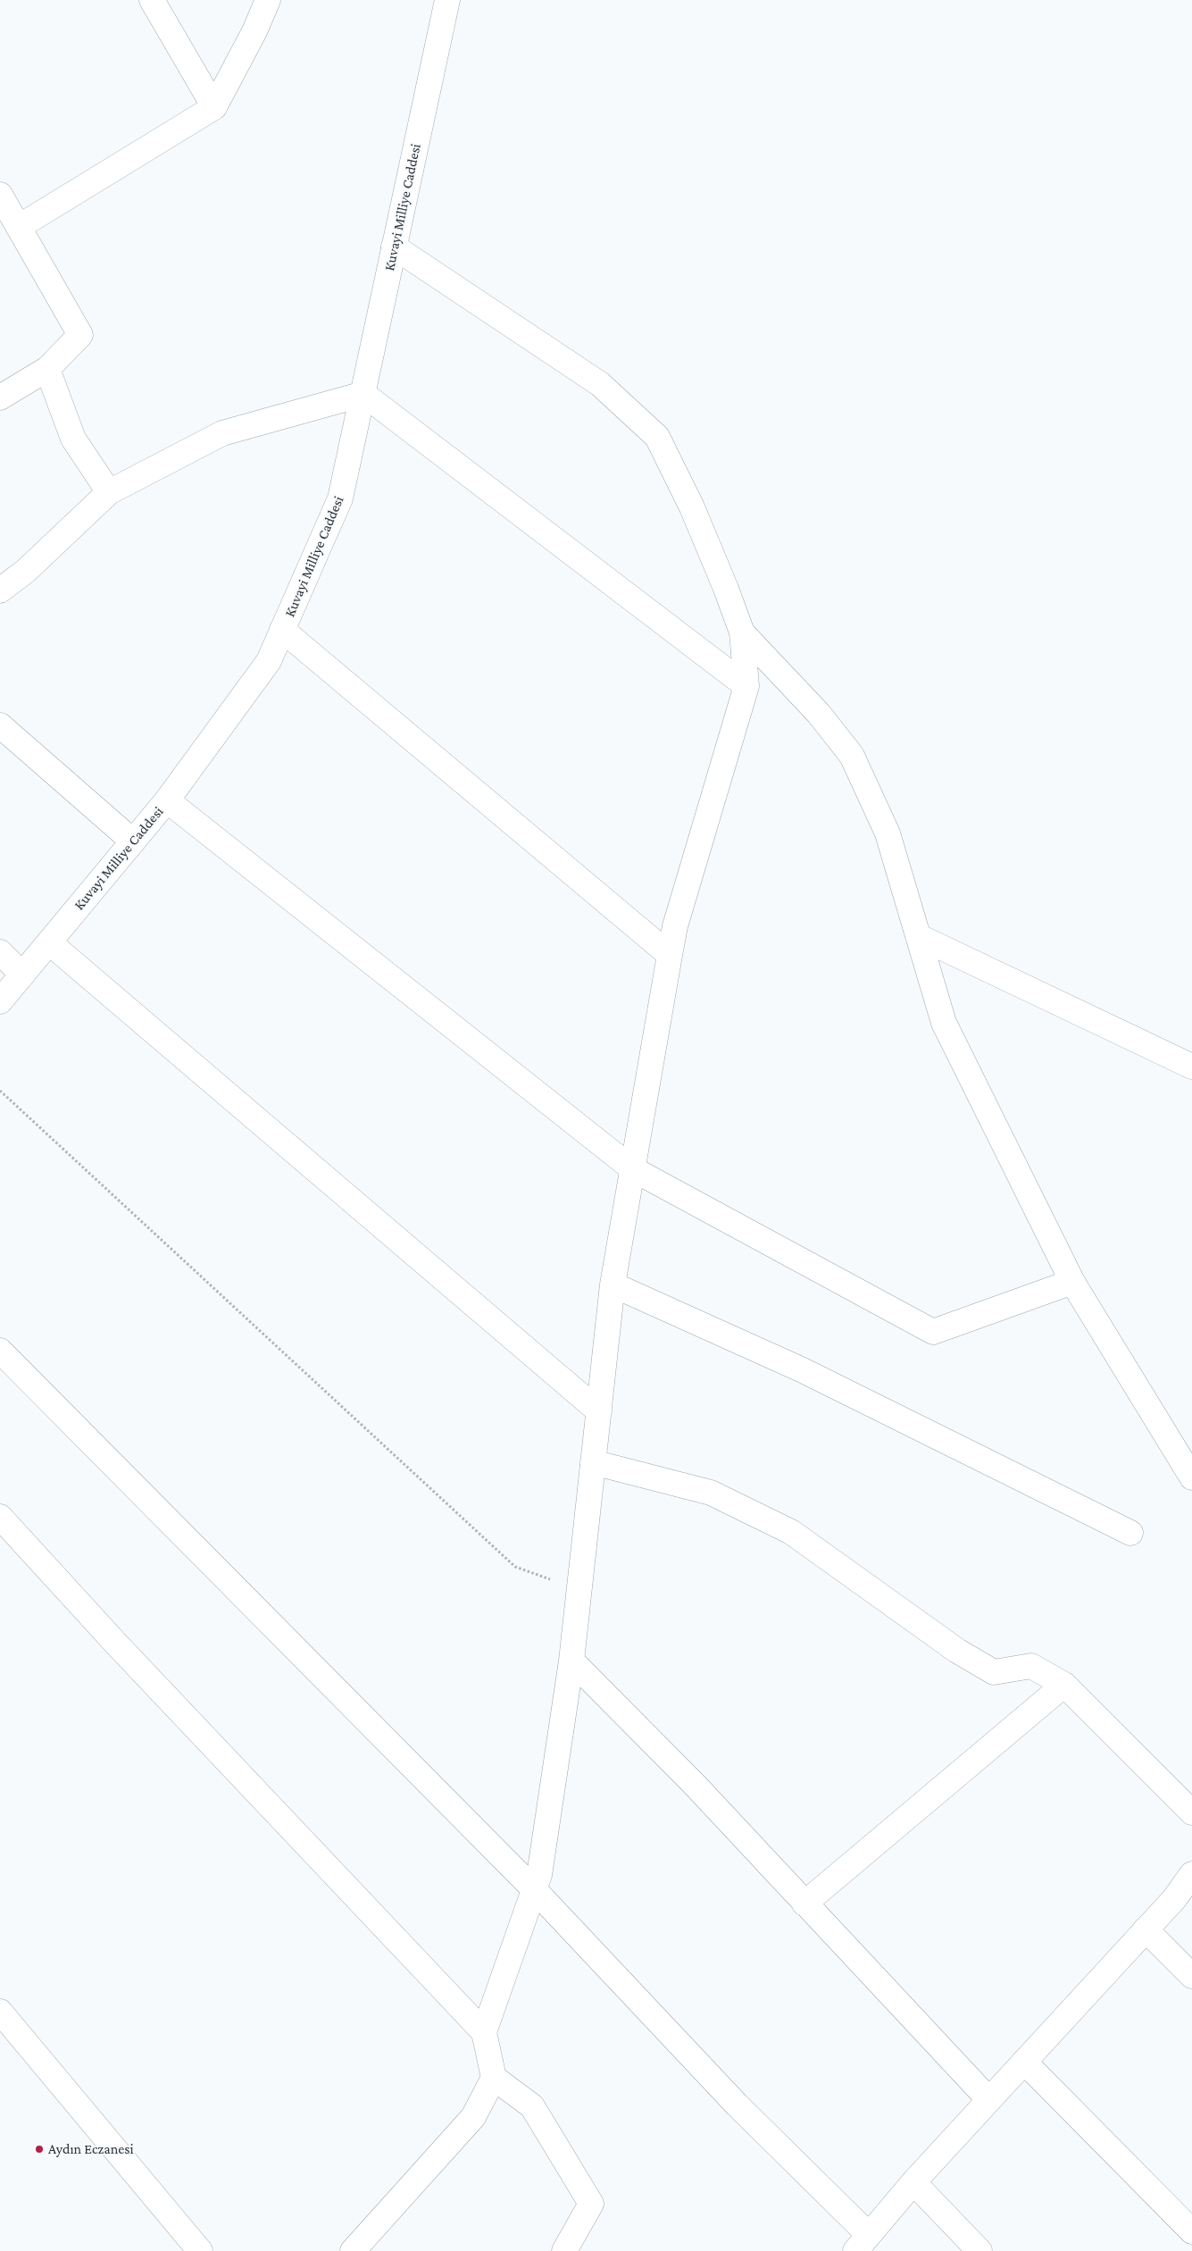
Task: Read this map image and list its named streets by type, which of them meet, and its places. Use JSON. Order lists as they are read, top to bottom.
{
  "streets": {
    "street": ["Kuvayi Milliye Caddesi"]
  },
  "places": ["Aydın Eczanesi"]
}
